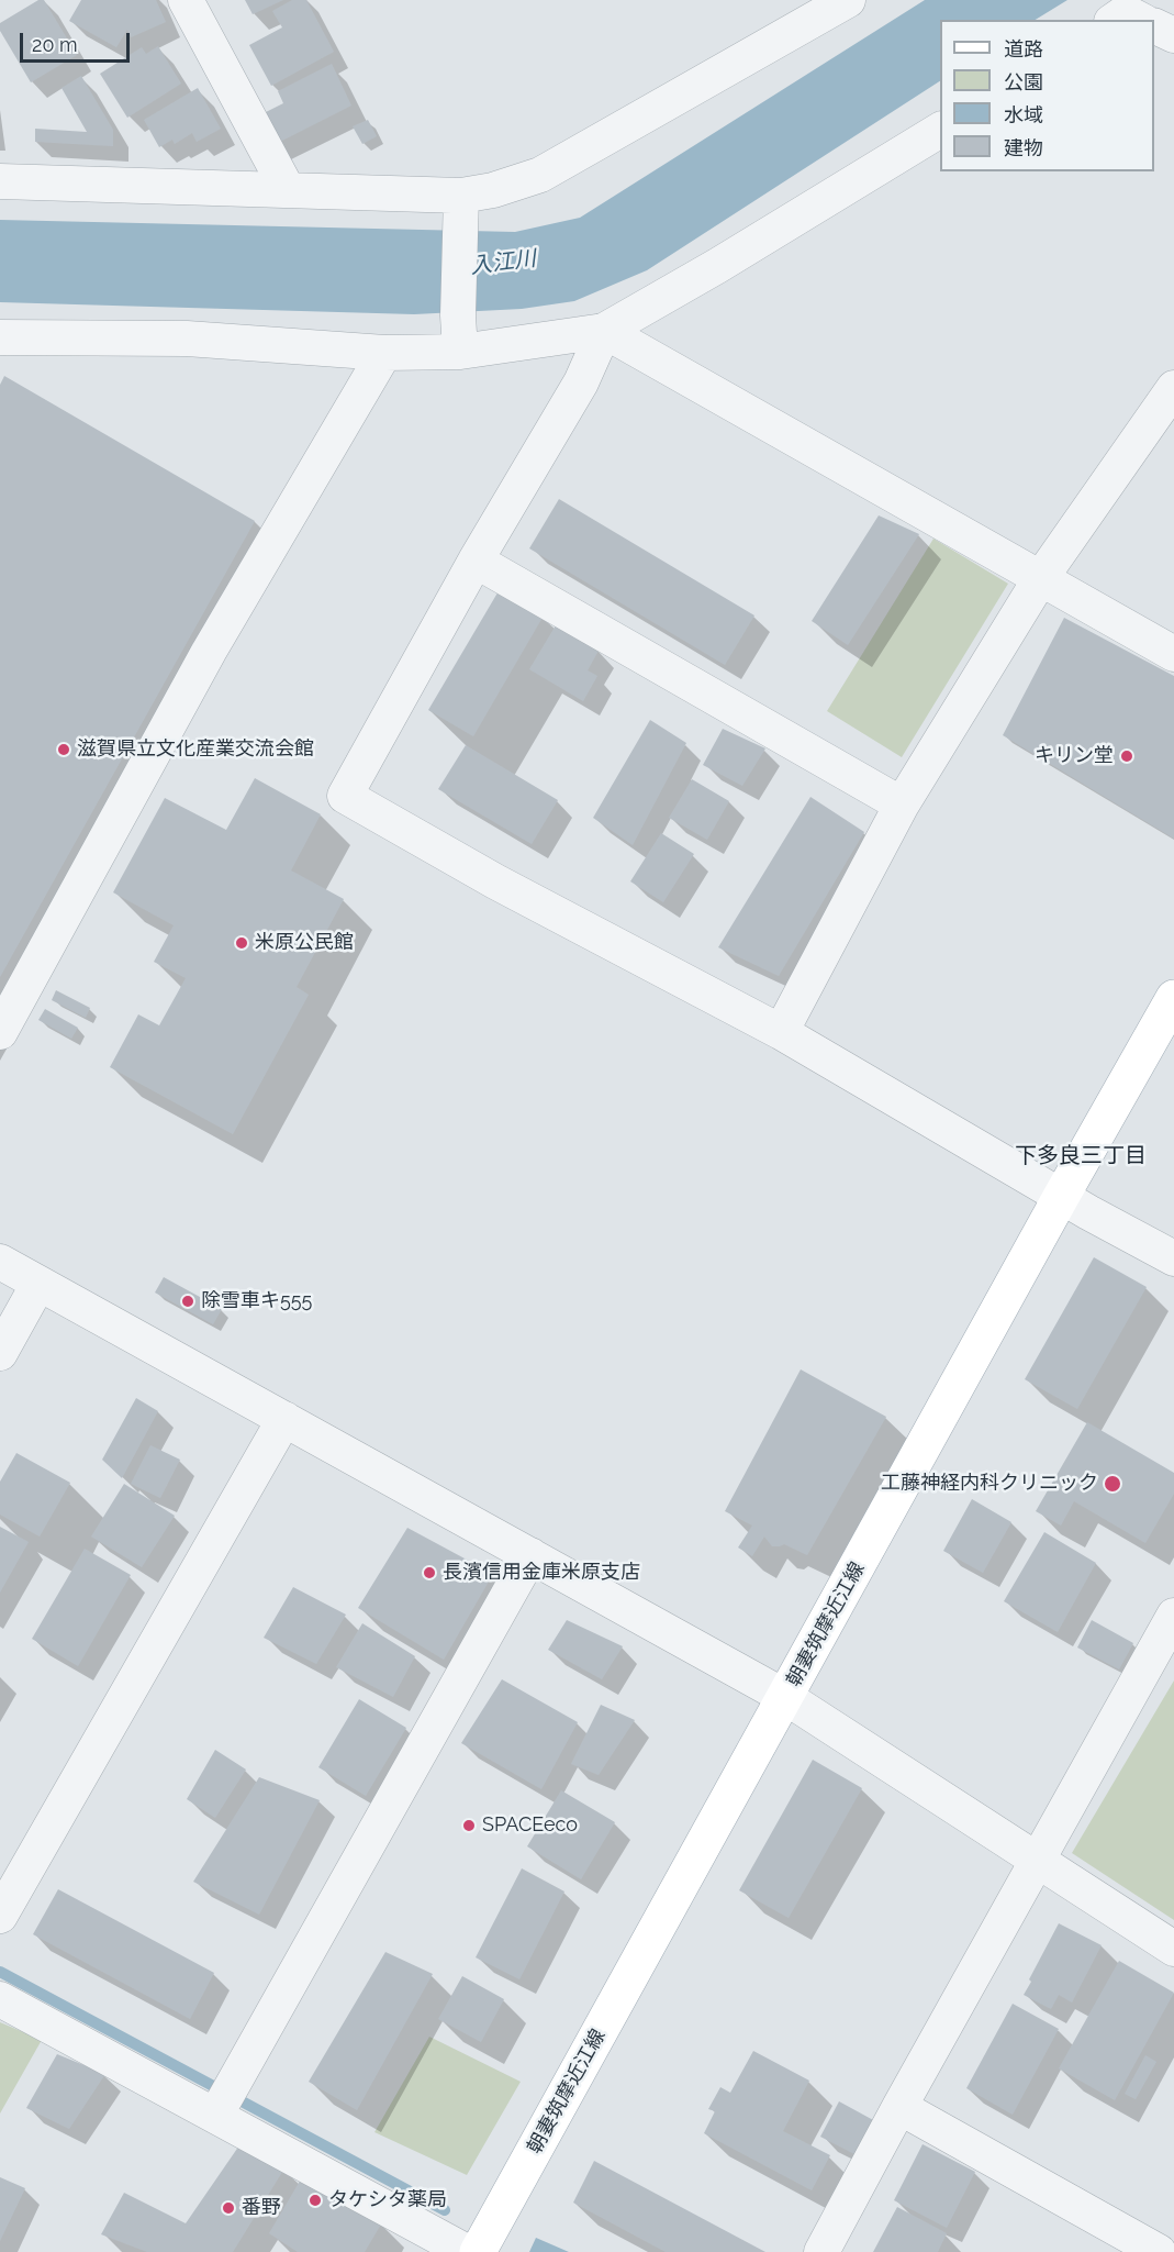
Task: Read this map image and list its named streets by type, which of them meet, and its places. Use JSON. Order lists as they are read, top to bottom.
{
  "streets": {
    "main road": ["朝妻筑摩近江線"]
  },
  "districts": ["下多良三丁目"],
  "water": ["入江川"],
  "places": [
    "滋賀県立文化産業交流会館",
    "キリン堂",
    "米原公民館",
    "除雪車キ555",
    "工藤神経内科クリニック",
    "長濱信用金庫米原支店",
    "SPACEeco",
    "タケシタ薬局",
    "番野"
  ],
  "legend": [
    "道路",
    "公園",
    "水域",
    "建物"
  ],
  "scale_bar": "20 m"
}
